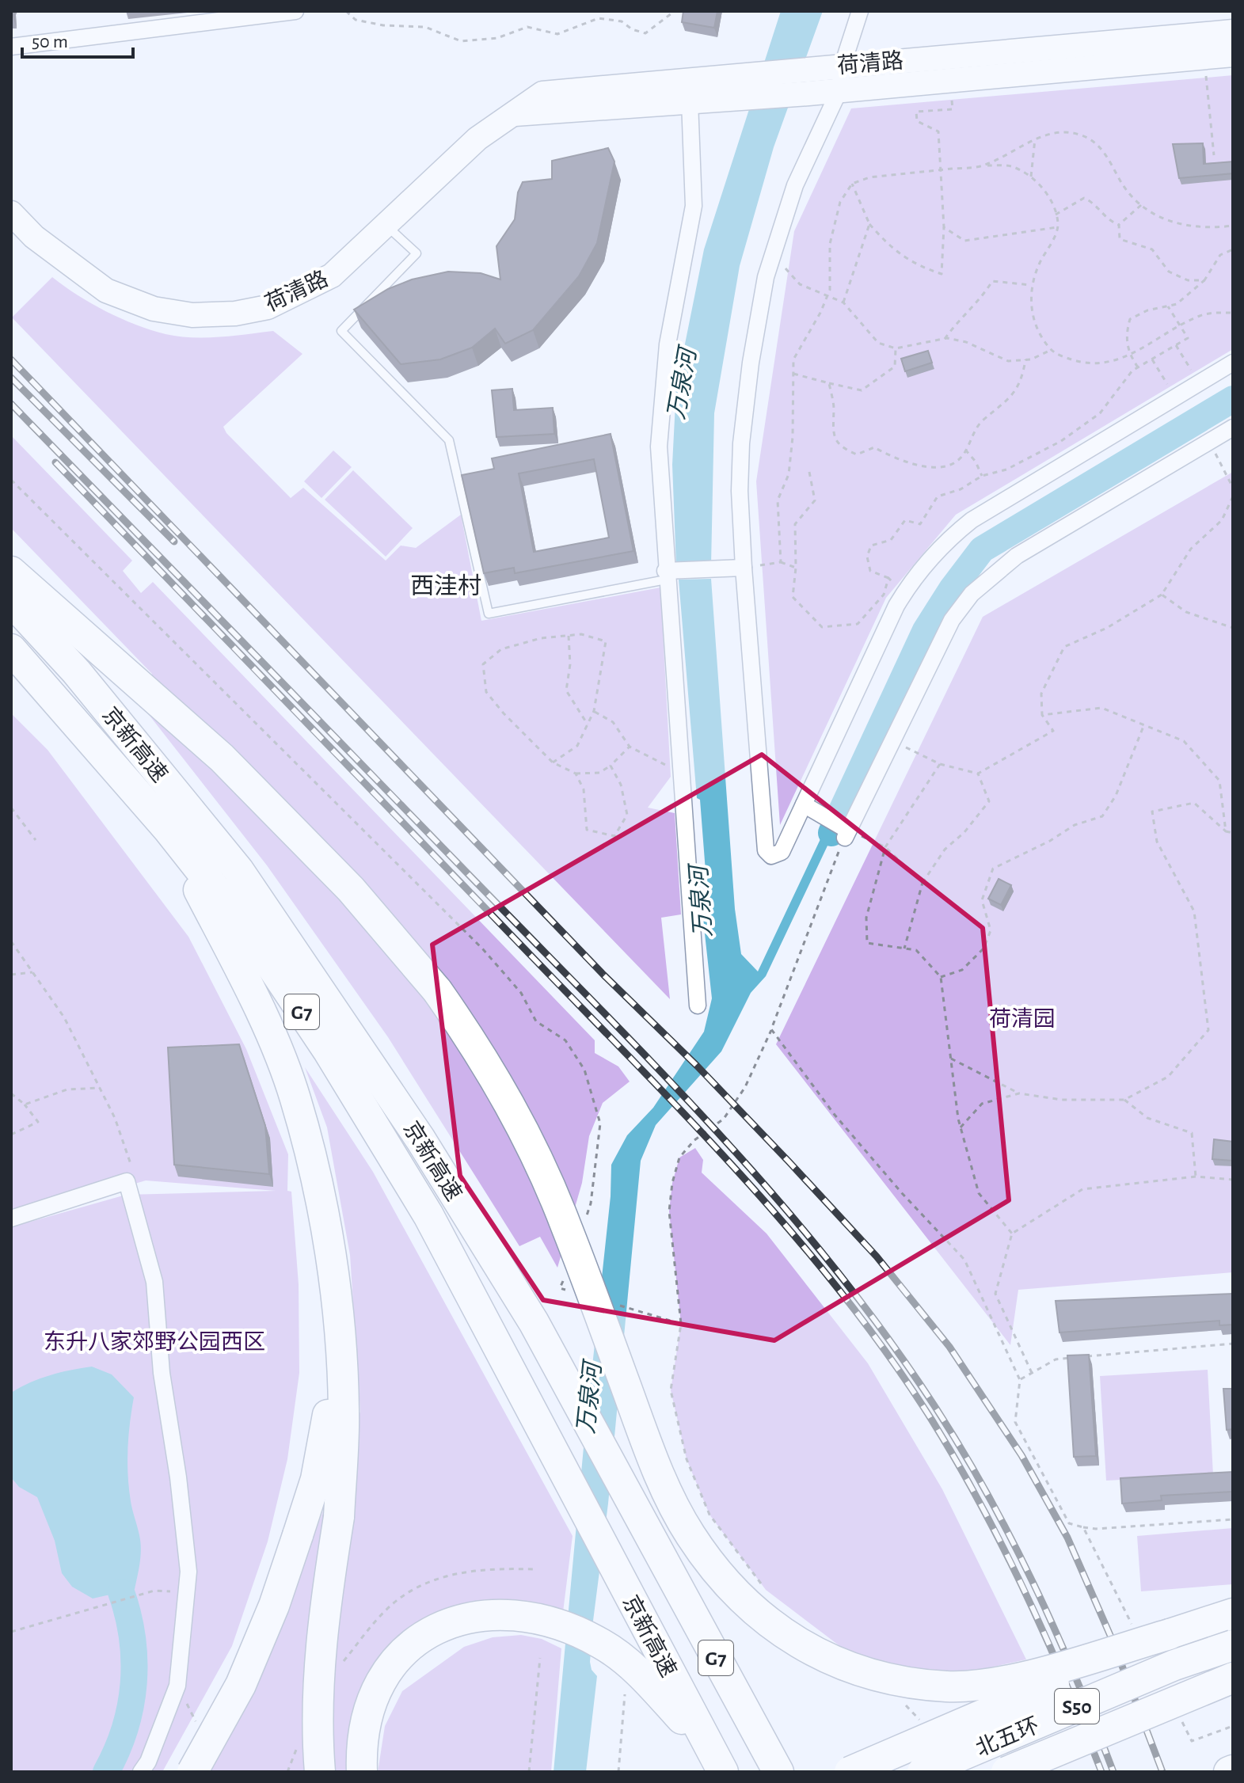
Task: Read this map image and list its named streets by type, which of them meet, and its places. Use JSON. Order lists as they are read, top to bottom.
{
  "streets": {
    "highway": [
      "京新高速",
      "G7",
      "S50",
      "北五环"
    ],
    "main road": ["荷清路"]
  },
  "districts": ["西洼村"],
  "water": ["万泉河"],
  "parks": ["荷清园", "东升八家郊野公园西区"],
  "scale_bar": "50 m"
}
